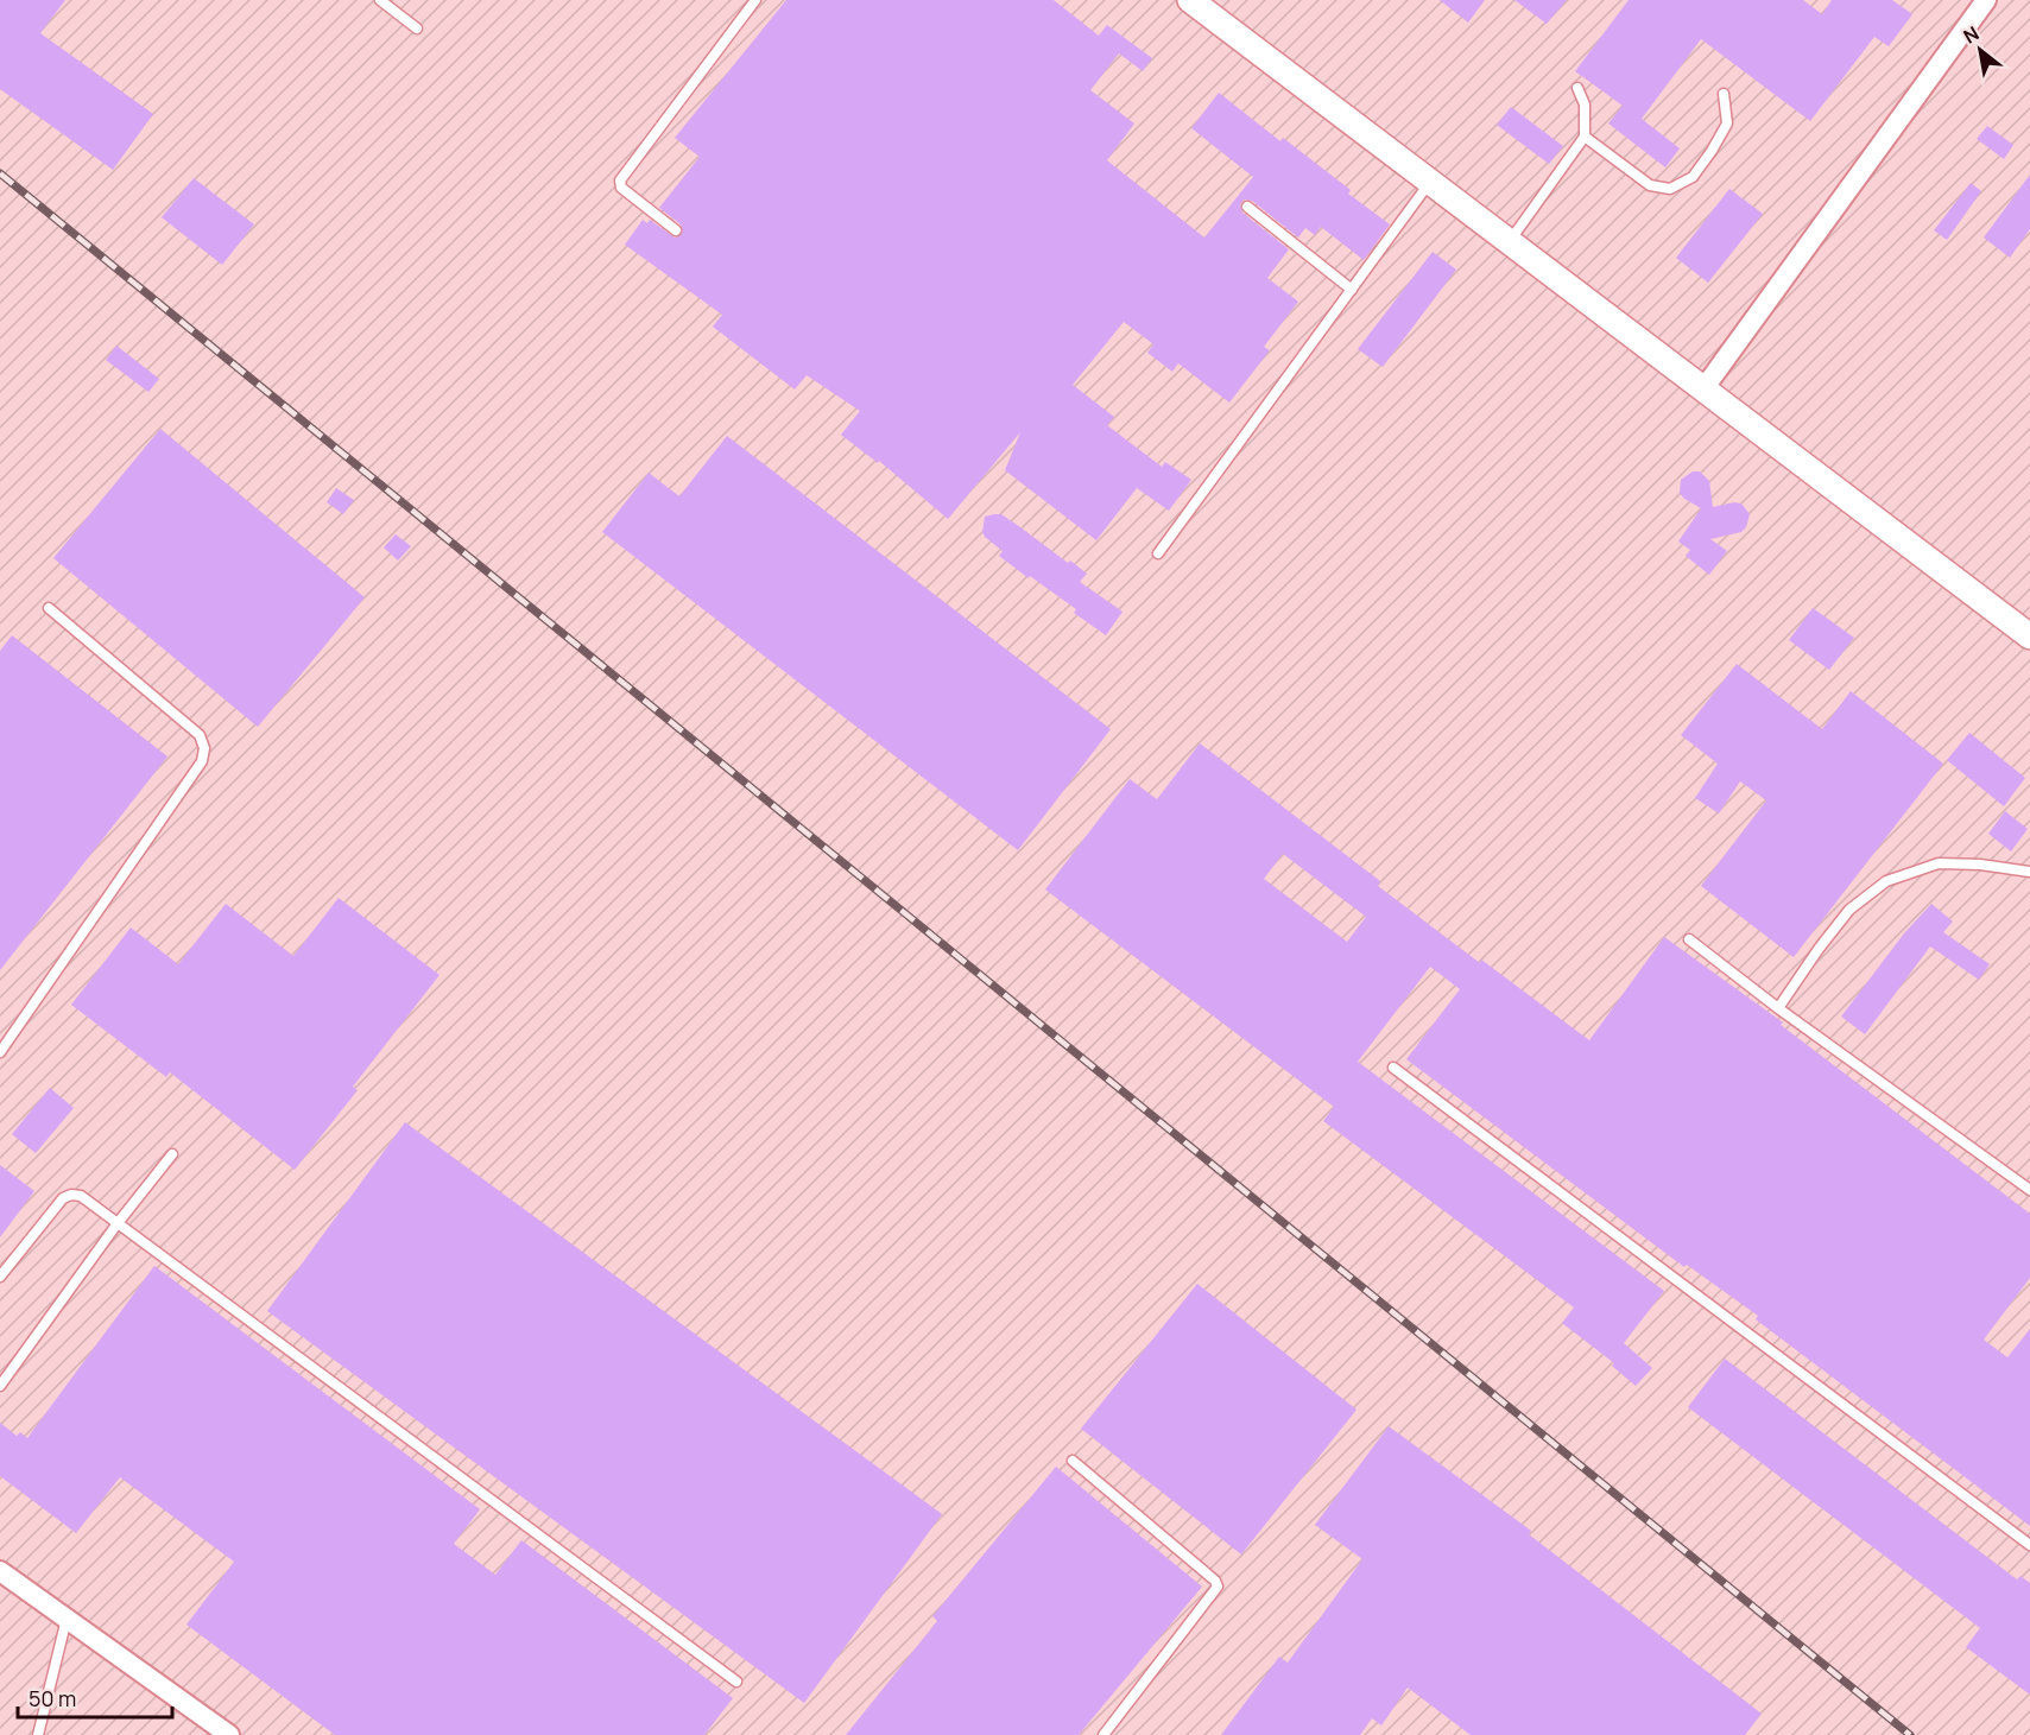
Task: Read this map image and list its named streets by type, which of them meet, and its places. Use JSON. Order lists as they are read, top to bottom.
{
  "scale_bar": "50 m",
  "north": "top left"
}
